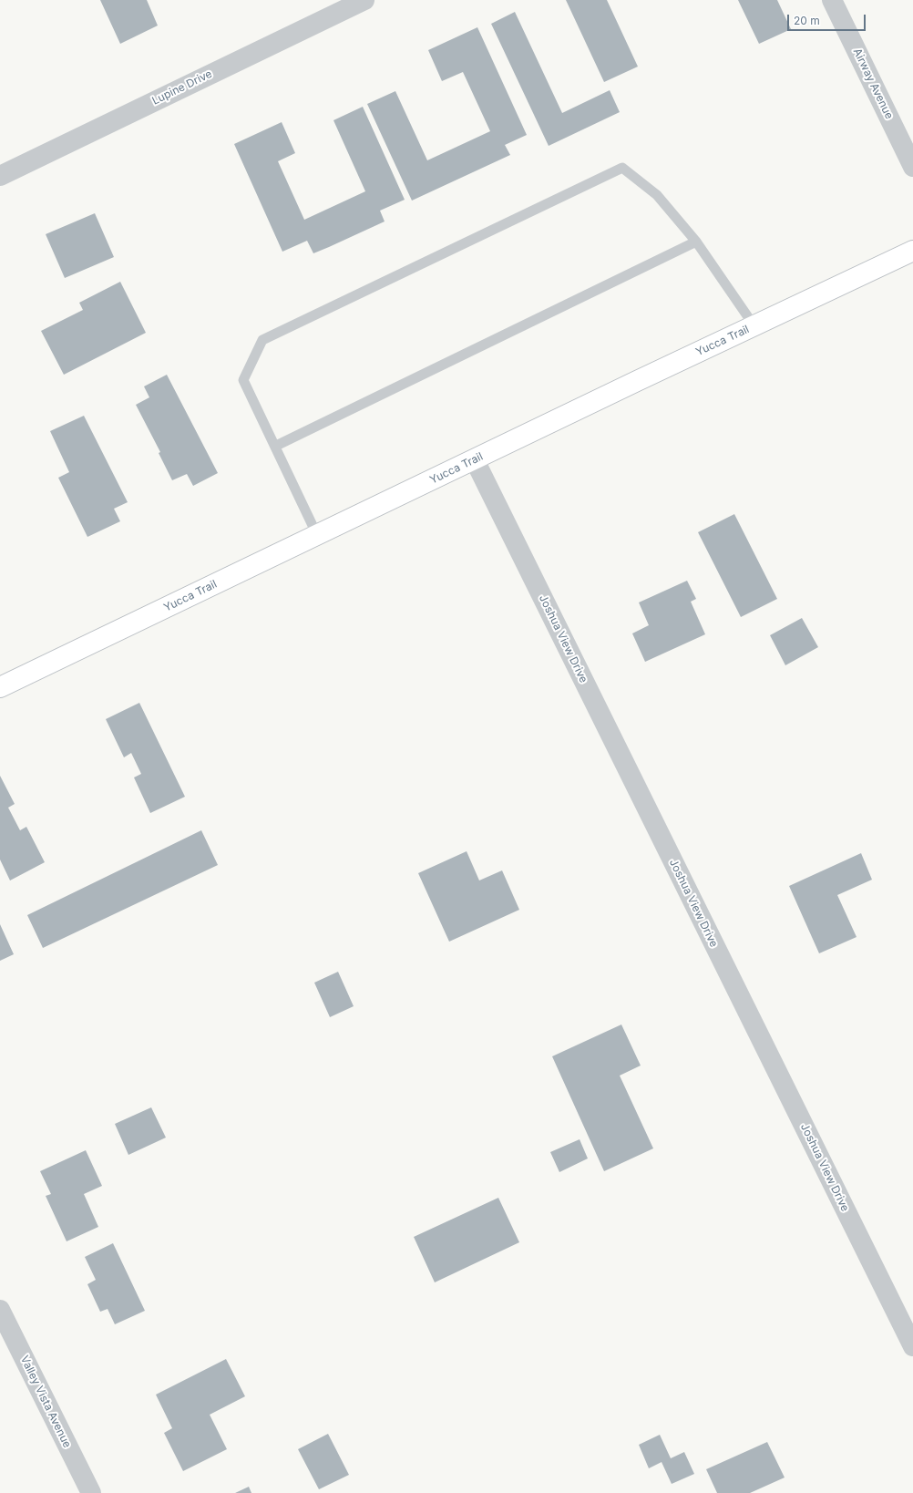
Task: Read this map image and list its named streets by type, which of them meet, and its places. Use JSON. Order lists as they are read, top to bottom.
{
  "streets": {
    "main road": ["Yucca Trail"],
    "street": [
      "Airway Avenue",
      "Lupine Drive",
      "Joshua View Drive",
      "Valley Vista Avenue"
    ]
  },
  "crossings": [
    ["Yucca Trail", "Joshua View Drive"]
  ],
  "scale_bar": "20 m"
}
